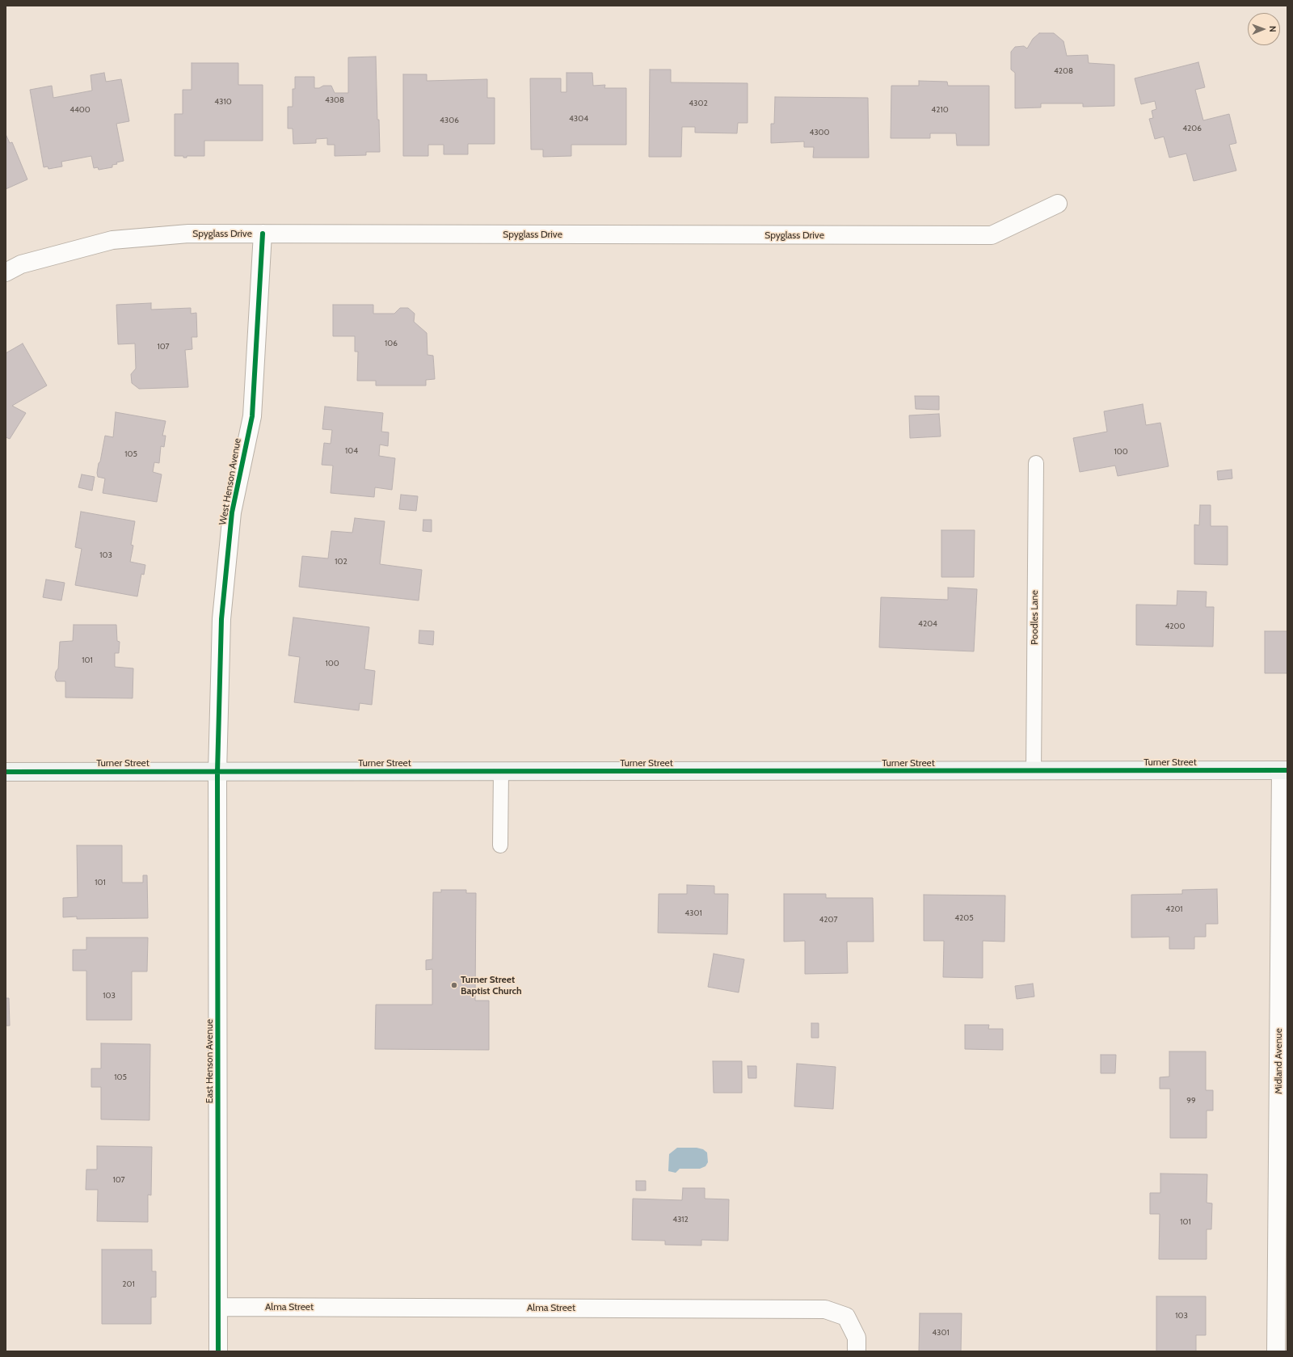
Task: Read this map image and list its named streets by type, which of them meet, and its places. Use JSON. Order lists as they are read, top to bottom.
{
  "streets": {
    "street": [
      "Spyglass Drive",
      "West Henson Avenue",
      "Turner Street",
      "East Henson Avenue",
      "Midland Avenue",
      "Alma Street"
    ],
    "lane": ["Poodles Lane"]
  },
  "crossings": [
    ["Spyglass Drive", "West Henson Avenue"],
    ["West Henson Avenue", "Turner Street"],
    ["West Henson Avenue", "East Henson Avenue"],
    ["Poodles Lane", "Turner Street"],
    ["Turner Street", "East Henson Avenue"],
    ["Turner Street", "Midland Avenue"],
    ["East Henson Avenue", "Alma Street"]
  ],
  "places": ["Turner Street Baptist Church"],
  "house_numbers": [
    "4208",
    "4308",
    "4310",
    "4302",
    "4400",
    "4210",
    "4304",
    "4306",
    "4206",
    "4300",
    "106",
    "107",
    "104",
    "100",
    "105",
    "103",
    "102",
    "4204",
    "4200",
    "101",
    "100",
    "101",
    "4201",
    "4301",
    "4205",
    "4207",
    "103",
    "105",
    "99",
    "107",
    "4312",
    "101",
    "201",
    "103",
    "4301"
  ],
  "north": "right"
}
